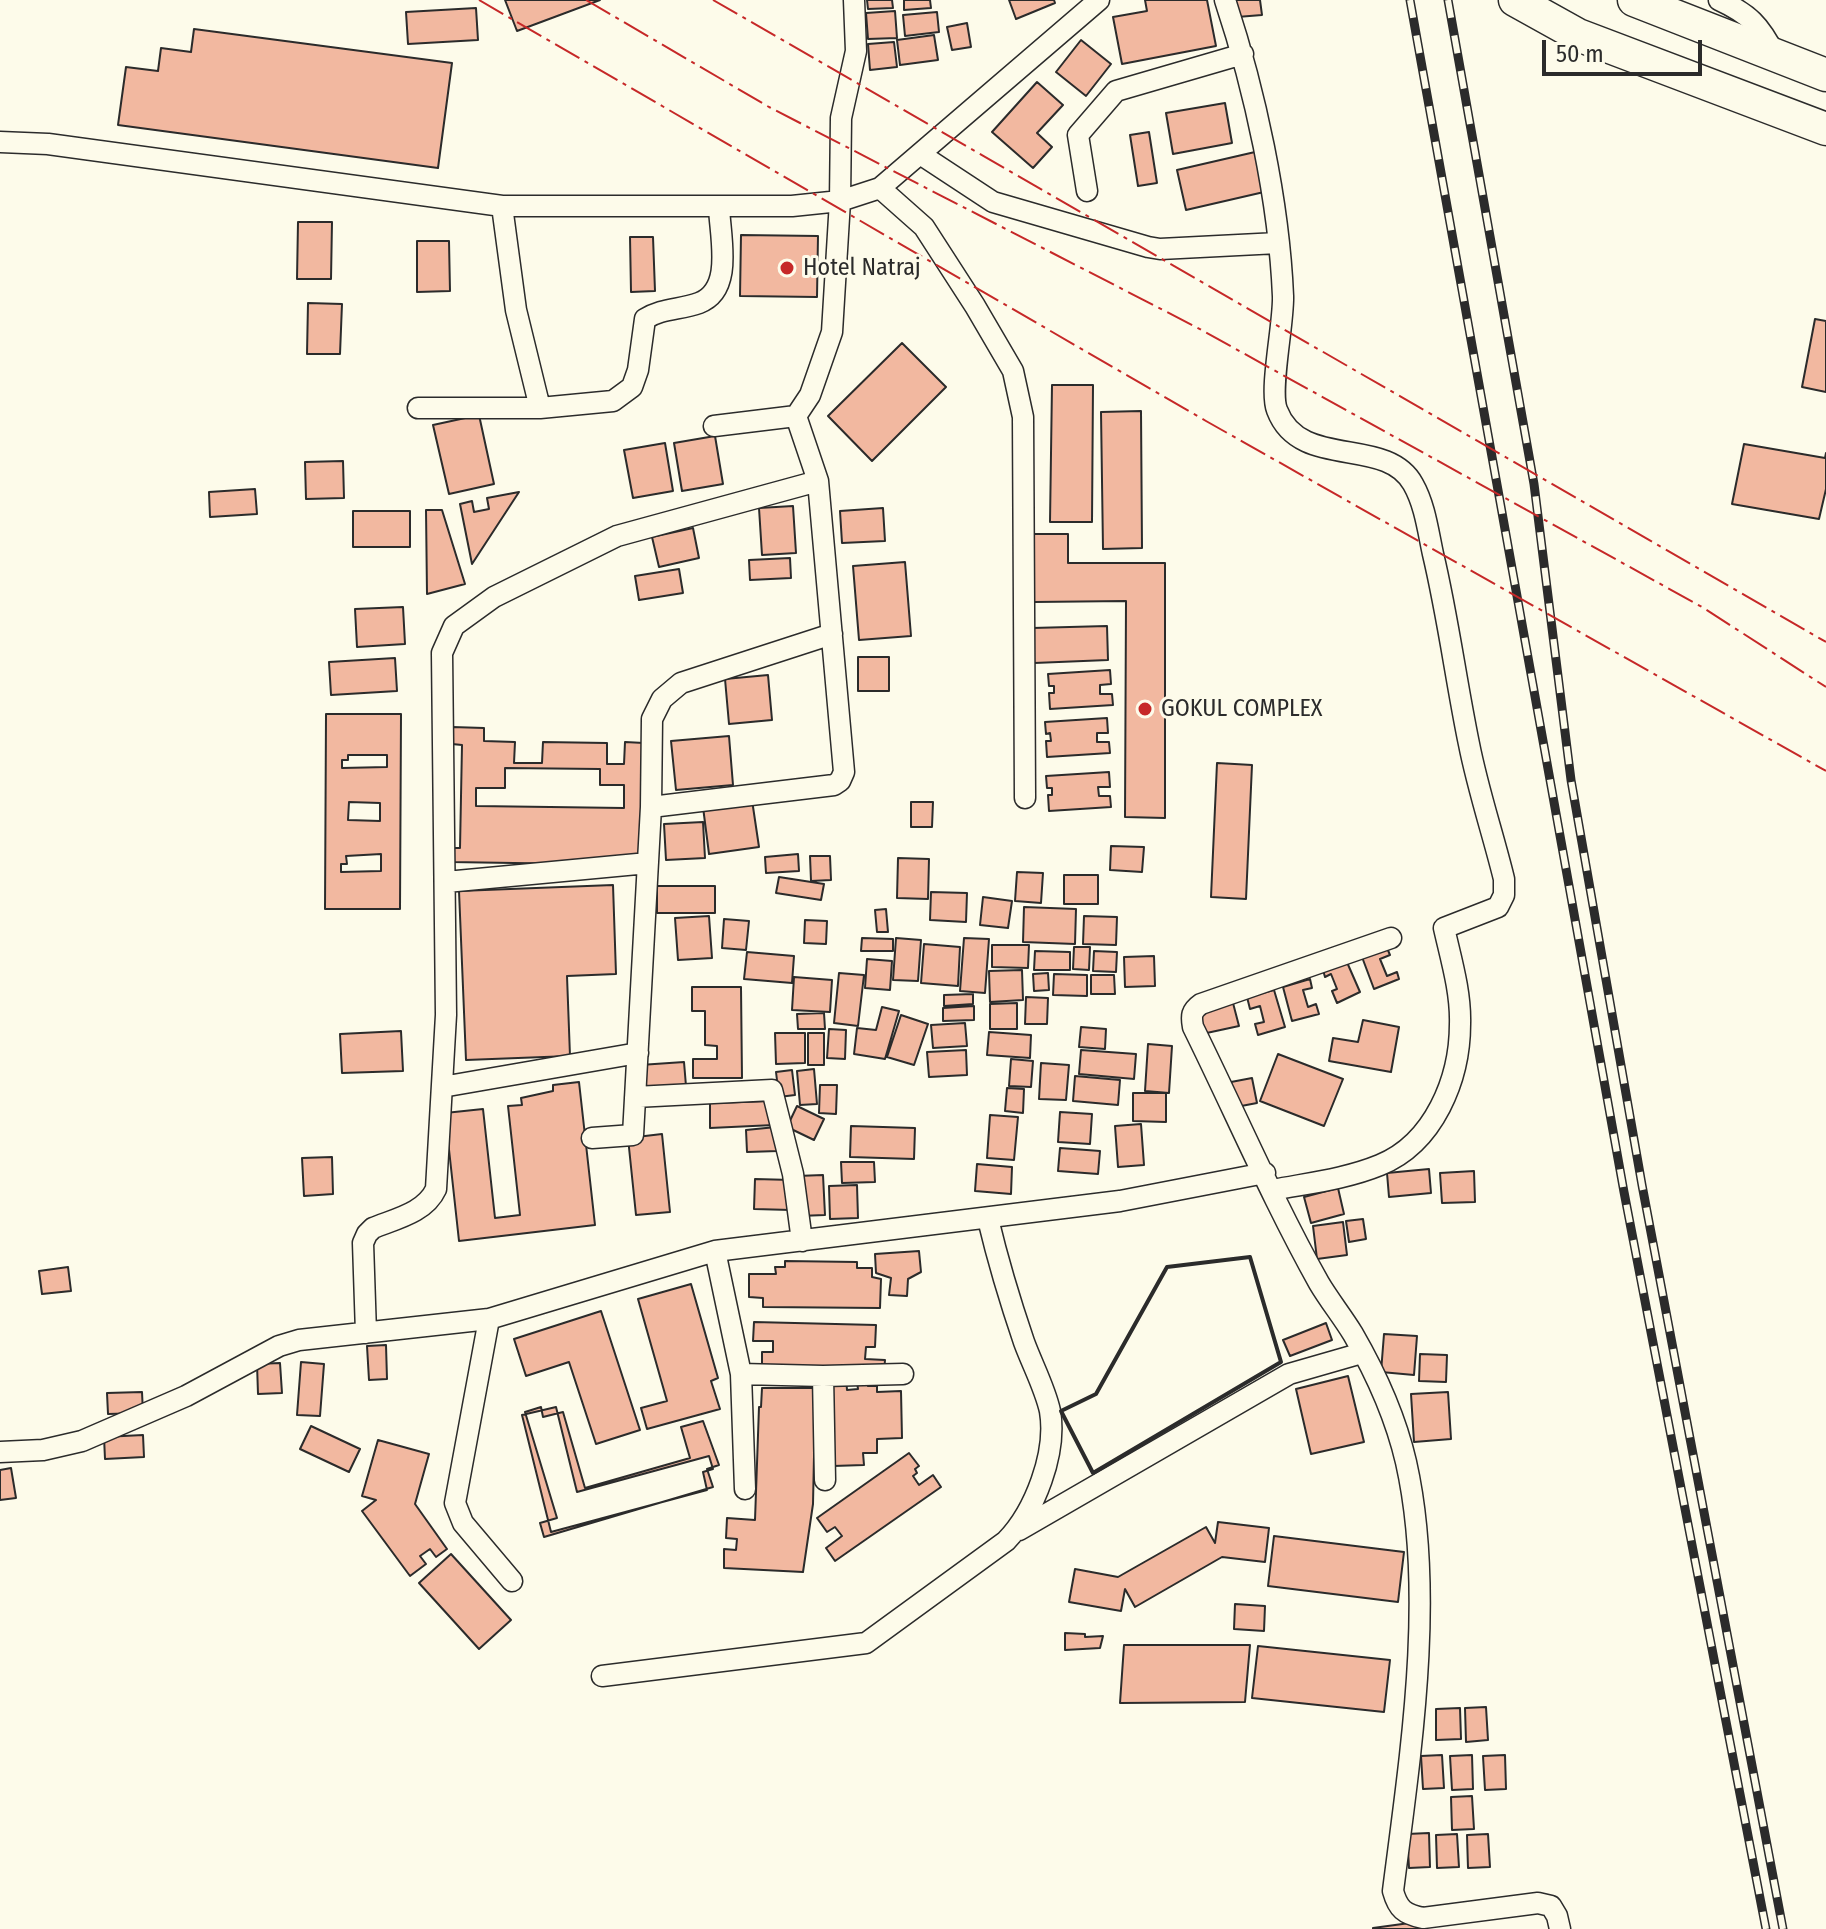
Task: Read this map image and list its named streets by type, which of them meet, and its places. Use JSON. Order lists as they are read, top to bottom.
{
  "places": ["Hotel Natraj", "GOKUL COMPLEX"],
  "scale_bar": "50 m"
}
